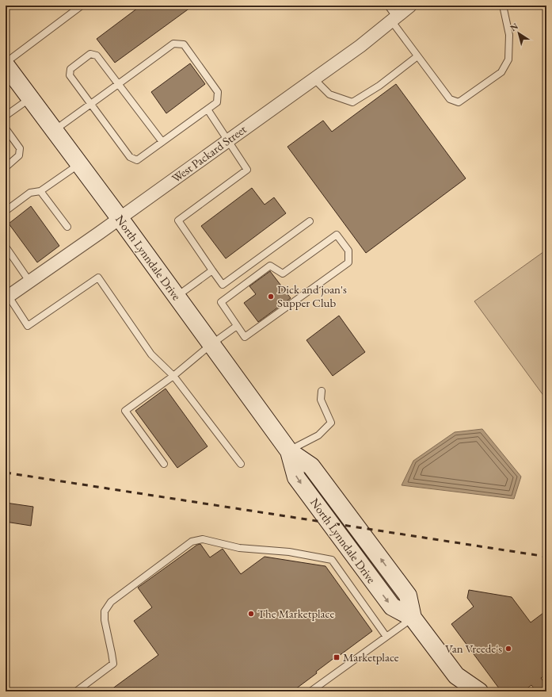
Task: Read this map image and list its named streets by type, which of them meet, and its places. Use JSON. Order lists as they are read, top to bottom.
{
  "streets": {
    "main road": ["North Lynndale Drive"],
    "street": ["West Packard Street"]
  },
  "crossings": [
    ["West Packard Street", "North Lynndale Drive"]
  ],
  "places": {
    "other": ["Dick and joan's Supper Club", "The Marketplace", "Van Vreede's"],
    "transit": ["Marketplace"]
  },
  "north": "top left"
}
